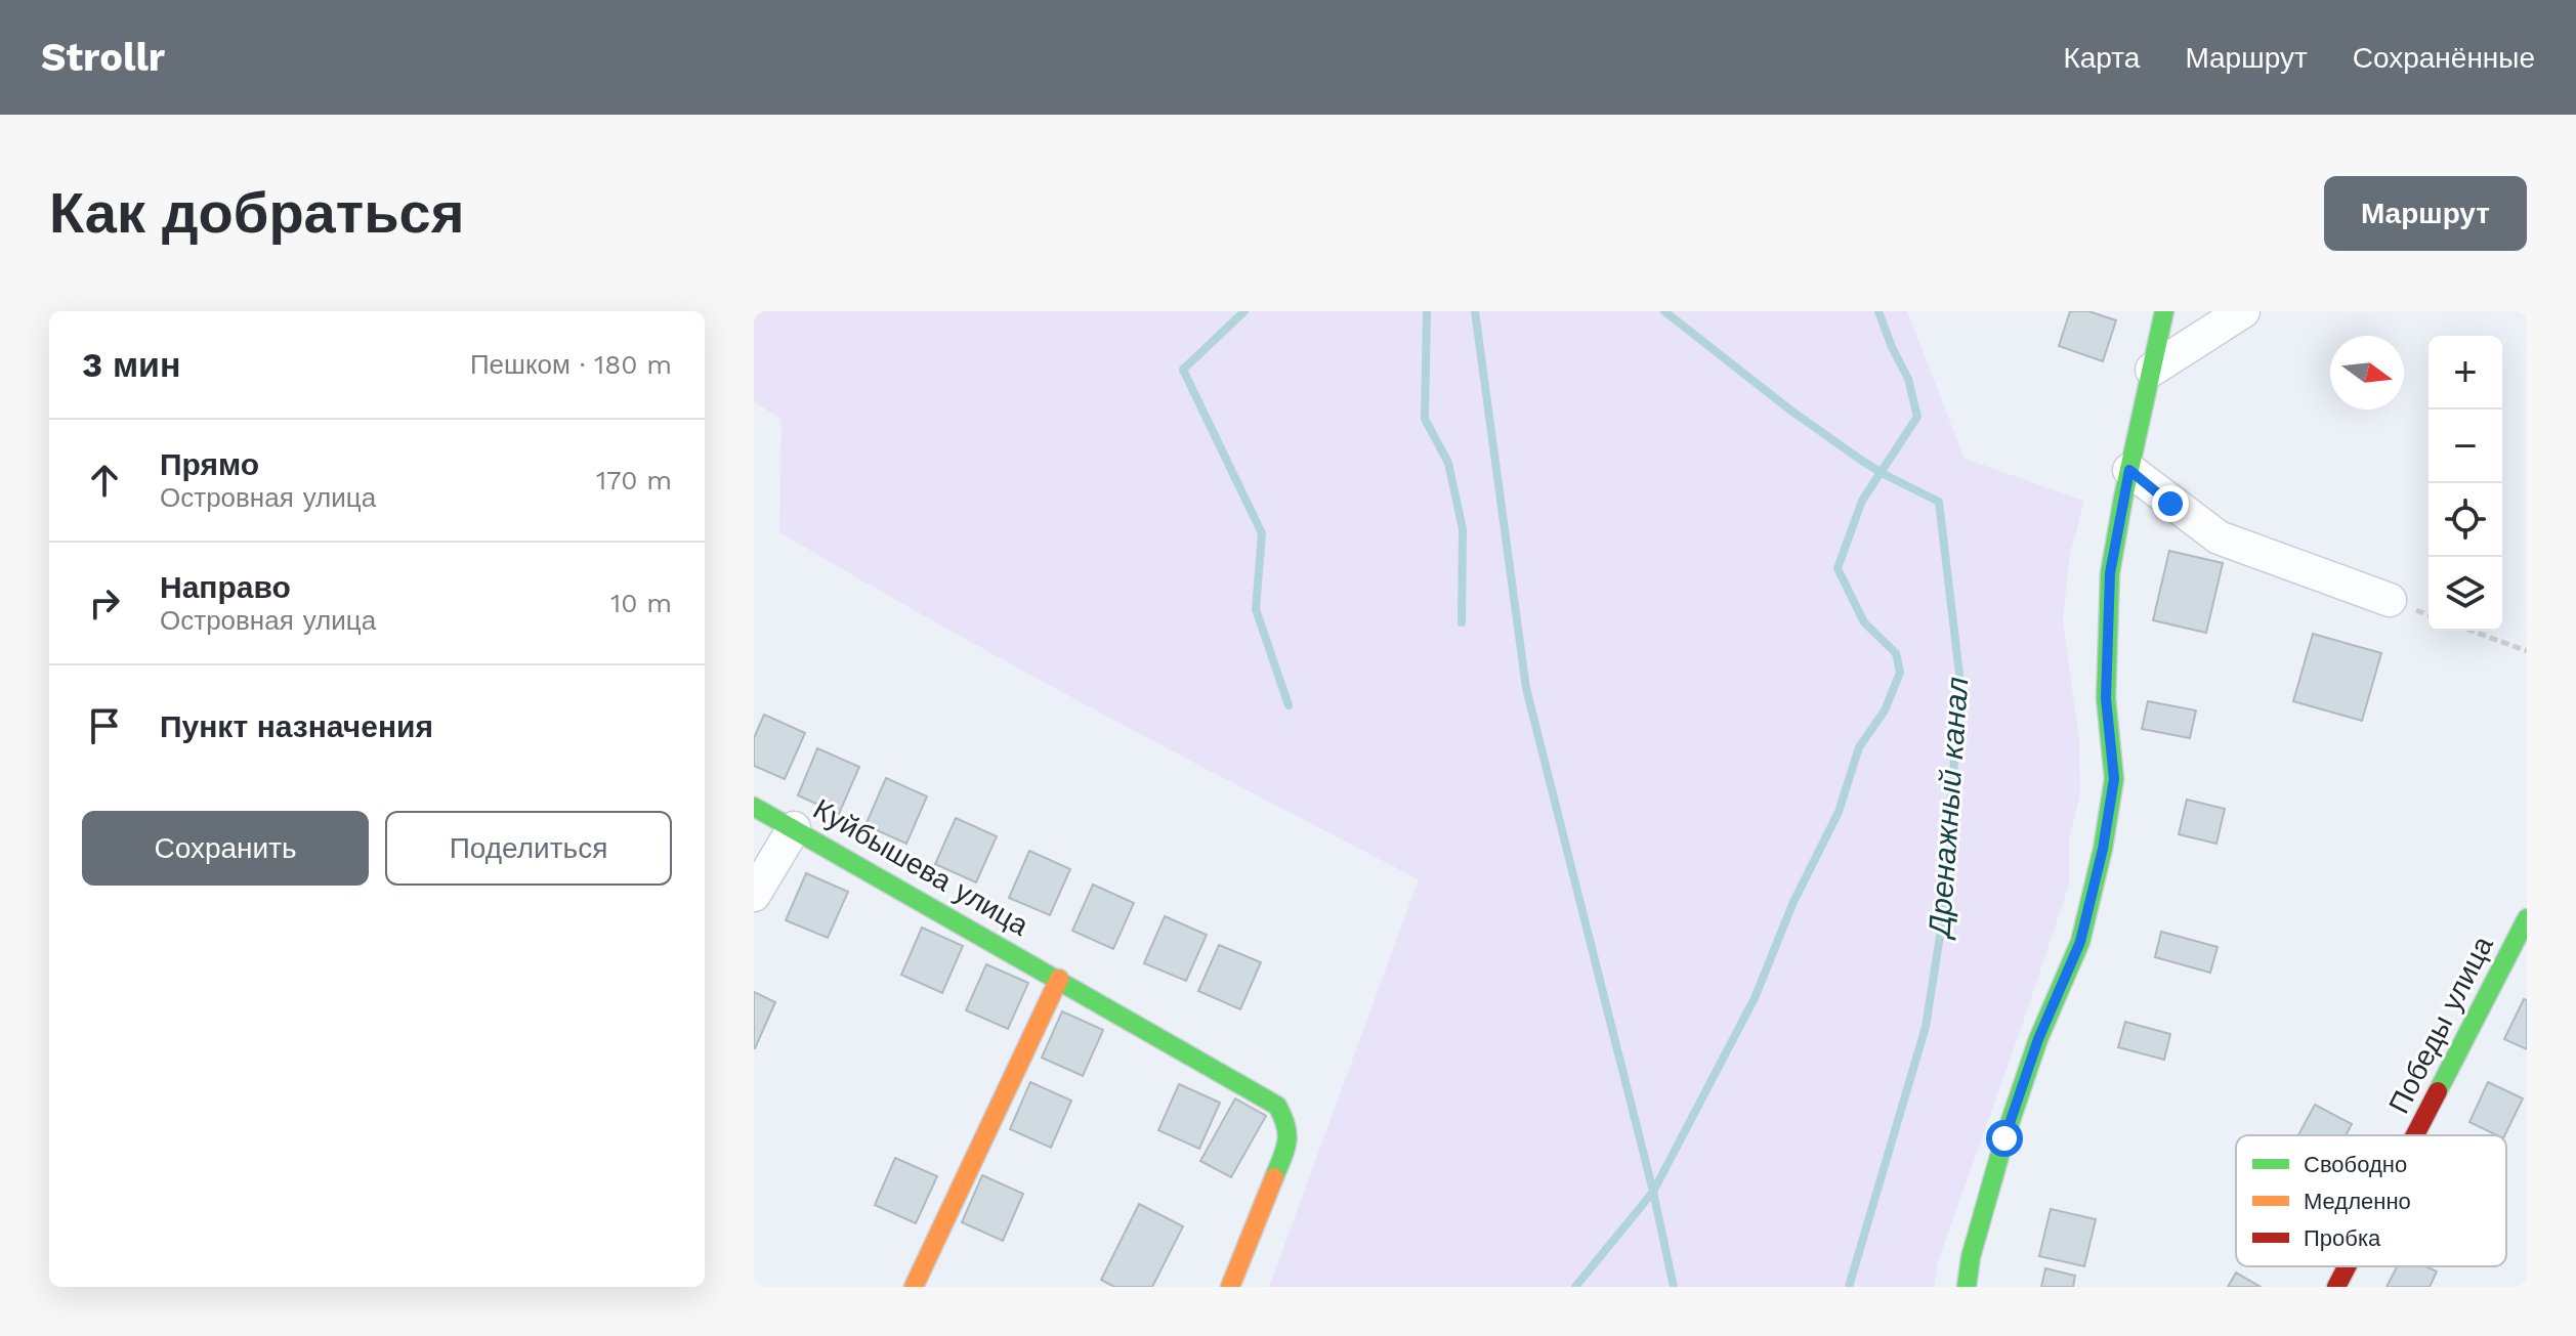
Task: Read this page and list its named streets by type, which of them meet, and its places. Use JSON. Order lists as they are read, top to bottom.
{
  "streets": {
    "street": ["Куйбышева улица", "Победы улица"]
  },
  "water": ["Дренажный канал"],
  "legend": ["Свободно", "Медленно", "Пробка"],
  "north": "right",
  "page": {
    "header": "Strollr",
    "nav": ["Карта", "Маршрут", "Сохранённые"],
    "buttons": [
      "Маршрут",
      ["Сохранить", "Поделиться"]
    ],
    "title": "Как добраться",
    "heading": ["3 мин", "Пешком · 180 m"],
    "map_buttons": ["+", "−"],
    "list": [
      ["Прямо", "Островная улица", "170 m"],
      ["Направо", "Островная улица", "10 m"],
      "Пункт назначения"
    ]
  }
}
